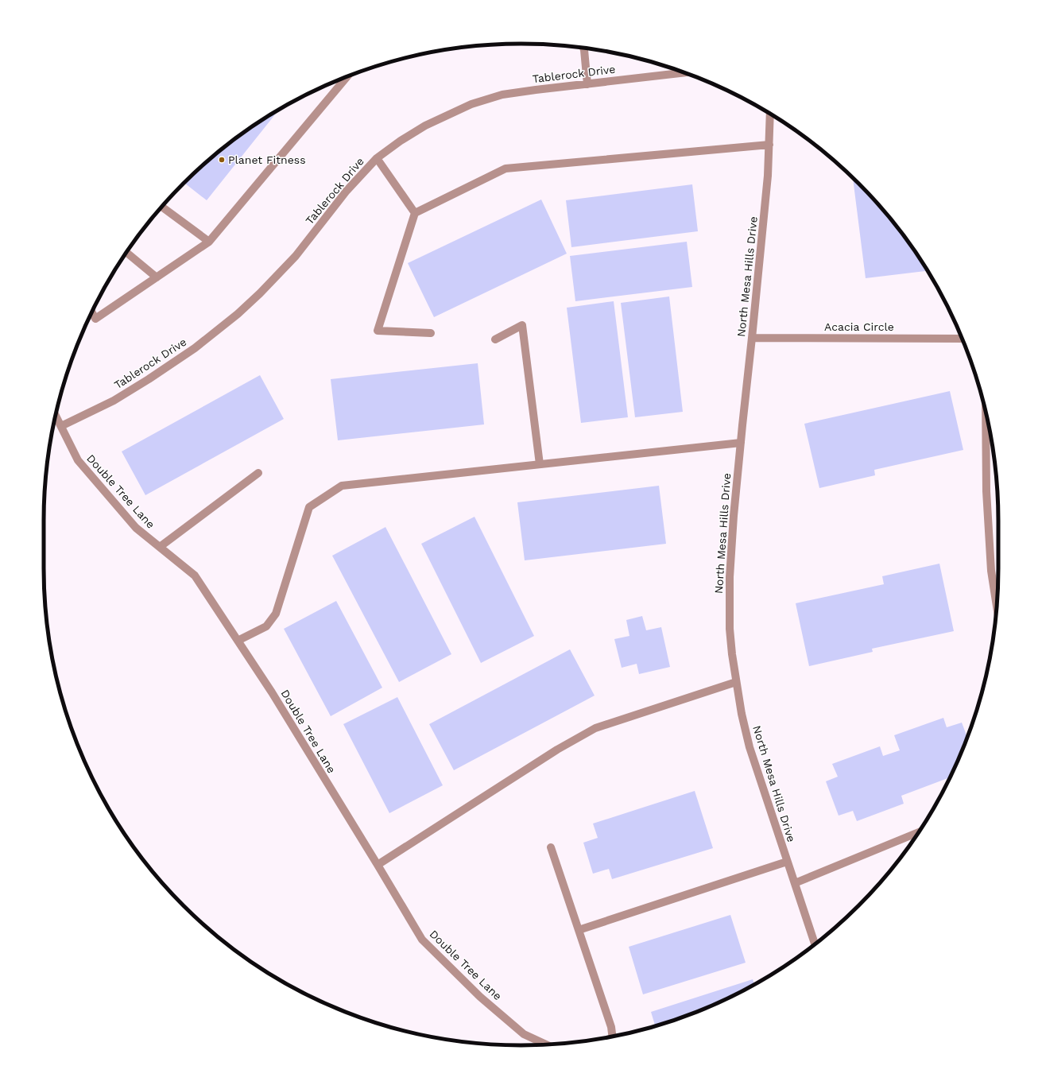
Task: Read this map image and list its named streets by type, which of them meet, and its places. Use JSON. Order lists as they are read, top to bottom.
{
  "streets": {
    "street": [
      "Tablerock Drive",
      "North Mesa Hills Drive",
      "Acacia Circle",
      "Double Tree Lane"
    ]
  },
  "crossings": [
    ["Tablerock Drive", "Double Tree Lane"],
    ["North Mesa Hills Drive", "Acacia Circle"]
  ],
  "places": ["Planet Fitness"]
}
